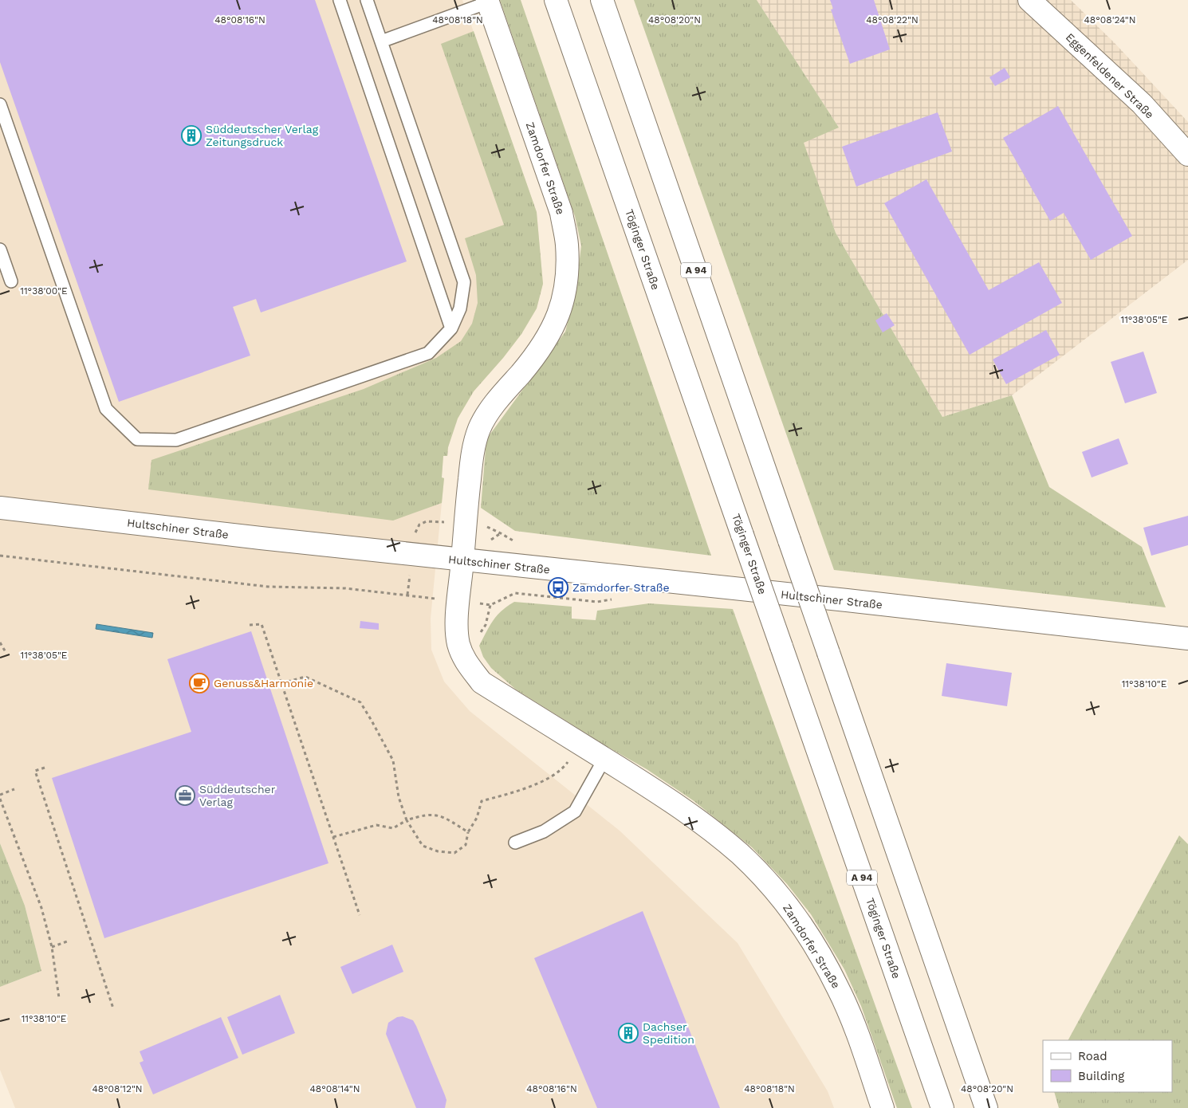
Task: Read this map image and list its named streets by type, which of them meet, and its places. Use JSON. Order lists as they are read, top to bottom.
{
  "streets": {
    "main road": [
      "Eggenfeldener Straße",
      "Zamdorfer Straße",
      "Töginger Straße",
      "A 94",
      "Hultschiner Straße"
    ]
  },
  "crossings": [
    ["Zamdorfer Straße", "Hultschiner Straße"]
  ],
  "places": {
    "building": ["Süddeutscher Verlag Zeitungsdruck", "Dachser Spedition"],
    "bus stop": ["Zamdorfer Straße"],
    "cafe": ["Genuss&Harmonie"],
    "office": ["Süddeutscher Verlag"]
  },
  "legend": ["Road", "Building"],
  "coordinates": [
    "48°08'16\"N",
    "48°08'18\"N",
    "48°08'20\"N",
    "48°08'22\"N",
    "48°08'24\"N",
    "11°38'00\"E",
    "11°38'05\"E",
    "11°38'10\"E",
    "48°08'12\"N",
    "48°08'14\"N"
  ]
}
